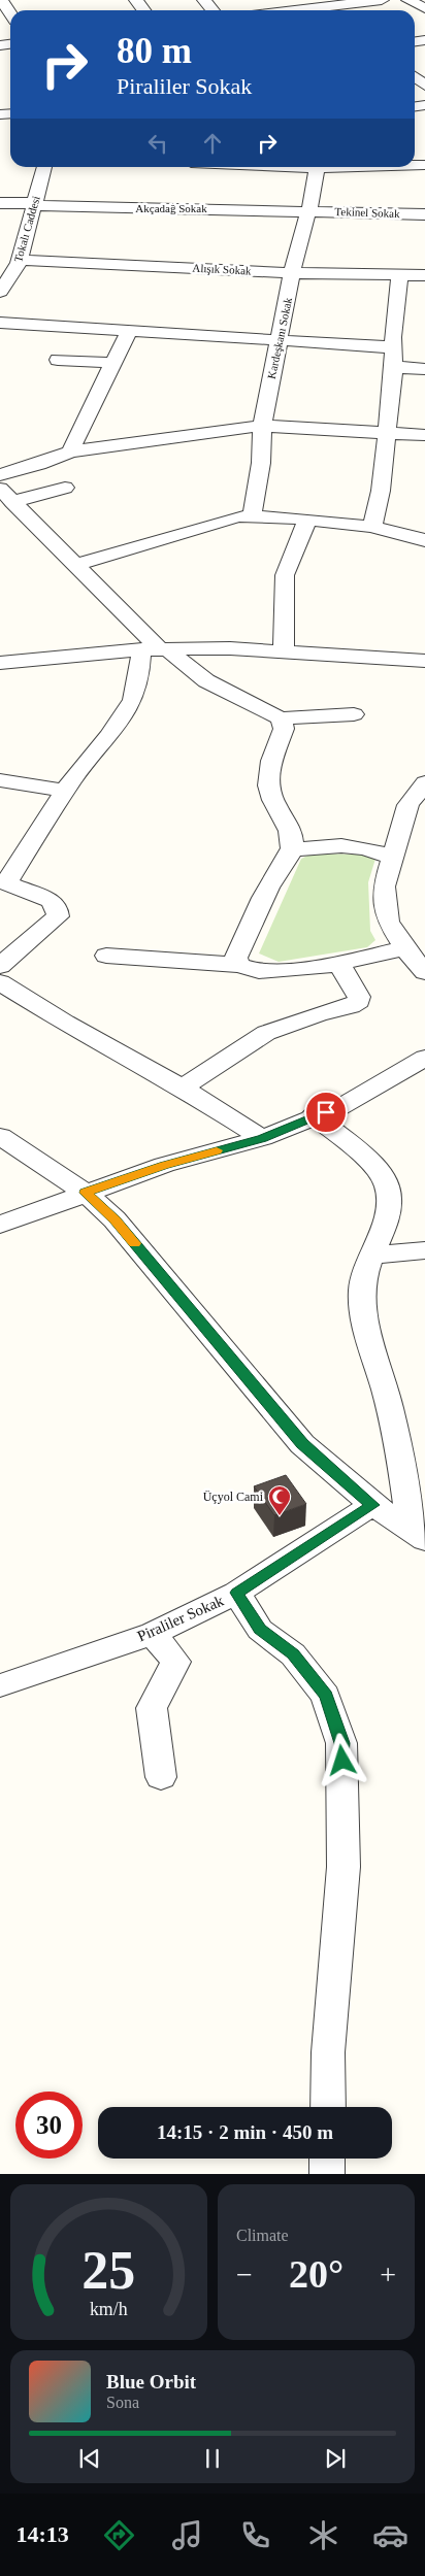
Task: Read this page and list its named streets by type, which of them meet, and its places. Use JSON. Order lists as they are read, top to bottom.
{
  "streets": {
    "street": [
      "Akçadağ Sokak",
      "Tekinel Sokak",
      "Tokalı Caddesi",
      "Alışık Sokak",
      "Kardeşkanı Sokak",
      "Piraliler Sokak"
    ]
  },
  "crossings": [
    ["Akçadağ Sokak", "Tekinel Sokak"],
    ["Akçadağ Sokak", "Tokalı Caddesi"],
    ["Akçadağ Sokak", "Kardeşkanı Sokak"],
    ["Tekinel Sokak", "Kardeşkanı Sokak"],
    ["Tokalı Caddesi", "Alışık Sokak"],
    ["Alışık Sokak", "Kardeşkanı Sokak"]
  ],
  "places": {
    "mosque": ["Üçyol Cami"]
  },
  "page": {
    "turn": ["80 m", "Piraliler Sokak"],
    "limit": "30",
    "trip": "14:15 · 2 min · 450 m",
    "tile": "Climate",
    "heat": ["−", "20°", "+"],
    "song": ["Blue Orbit", "Sona"],
    "tabs": "14:13",
    "gauge": ["25", "km/h"]
  }
}
